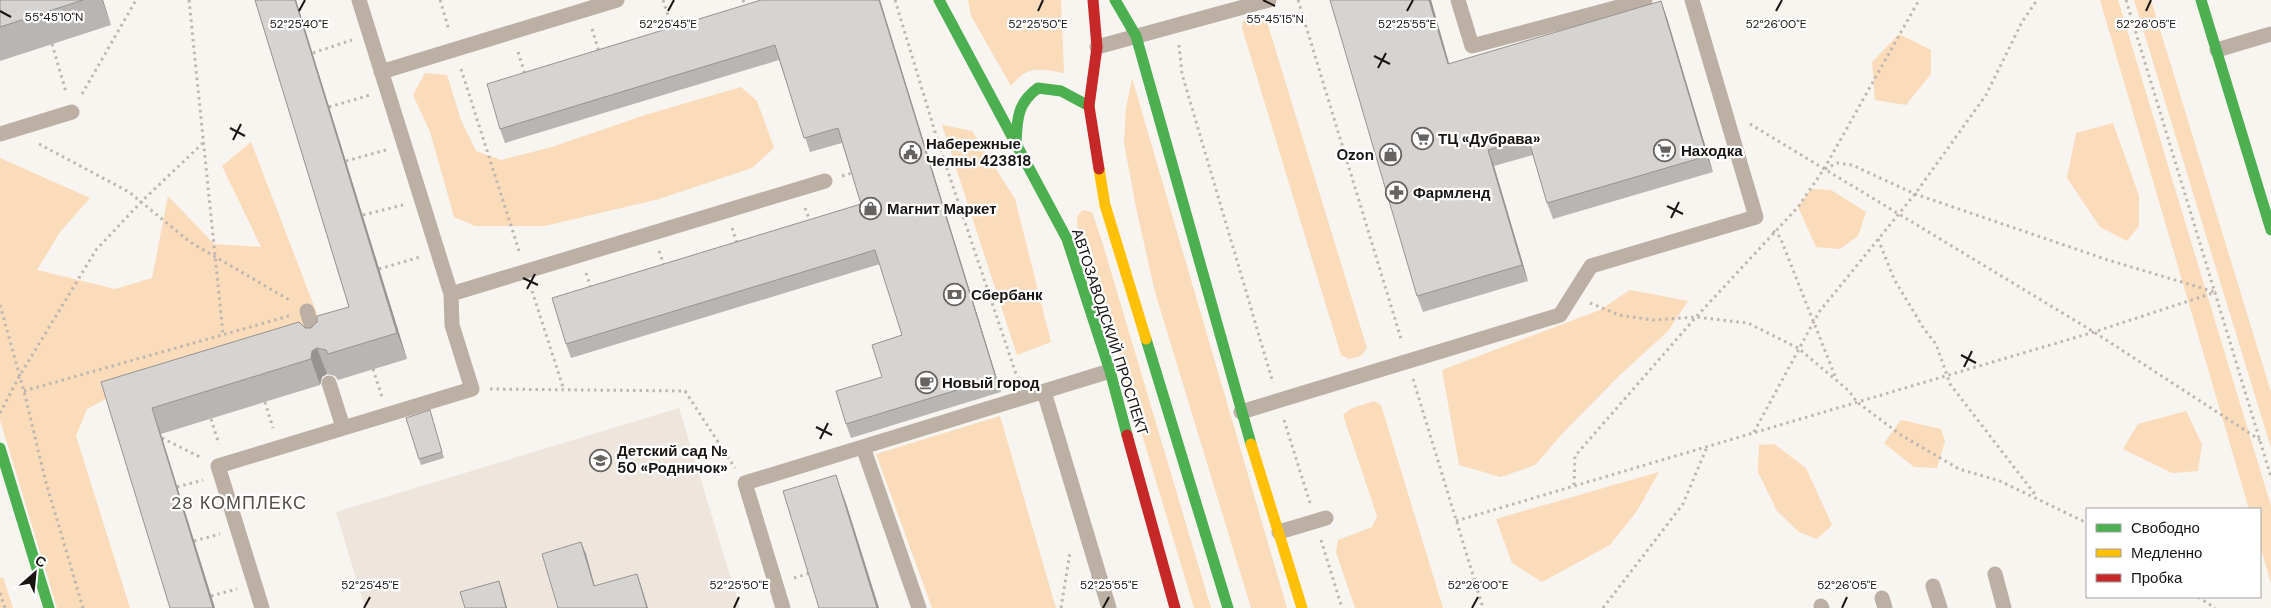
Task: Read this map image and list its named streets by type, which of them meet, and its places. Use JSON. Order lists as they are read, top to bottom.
{
  "streets": {
    "street": ["АВТОЗАВОДСКИЙ ПРОСПЕКТ"]
  },
  "districts": ["28 КОМПЛЕКС"],
  "places": {
    "supermarket": ["ТЦ «Дубрава»", "Находка"],
    "public building": ["Набережные Челны 423818"],
    "shop": ["Ozon", "Магнит Маркет"],
    "pharmacy": ["Фармленд"],
    "bank": ["Сбербанк"],
    "cafe": ["Новый город"],
    "school or university": ["Детский сад № 50 «Родничок»"]
  },
  "legend": ["Свободно", "Медленно", "Пробка"],
  "north": "top right",
  "coordinates": [
    "55°45'10\"N",
    "55°45'15\"N",
    "52°25'40\"E",
    "52°25'45\"E",
    "52°25'50\"E",
    "52°25'55\"E",
    "52°26'00\"E",
    "52°26'05\"E"
  ]
}
